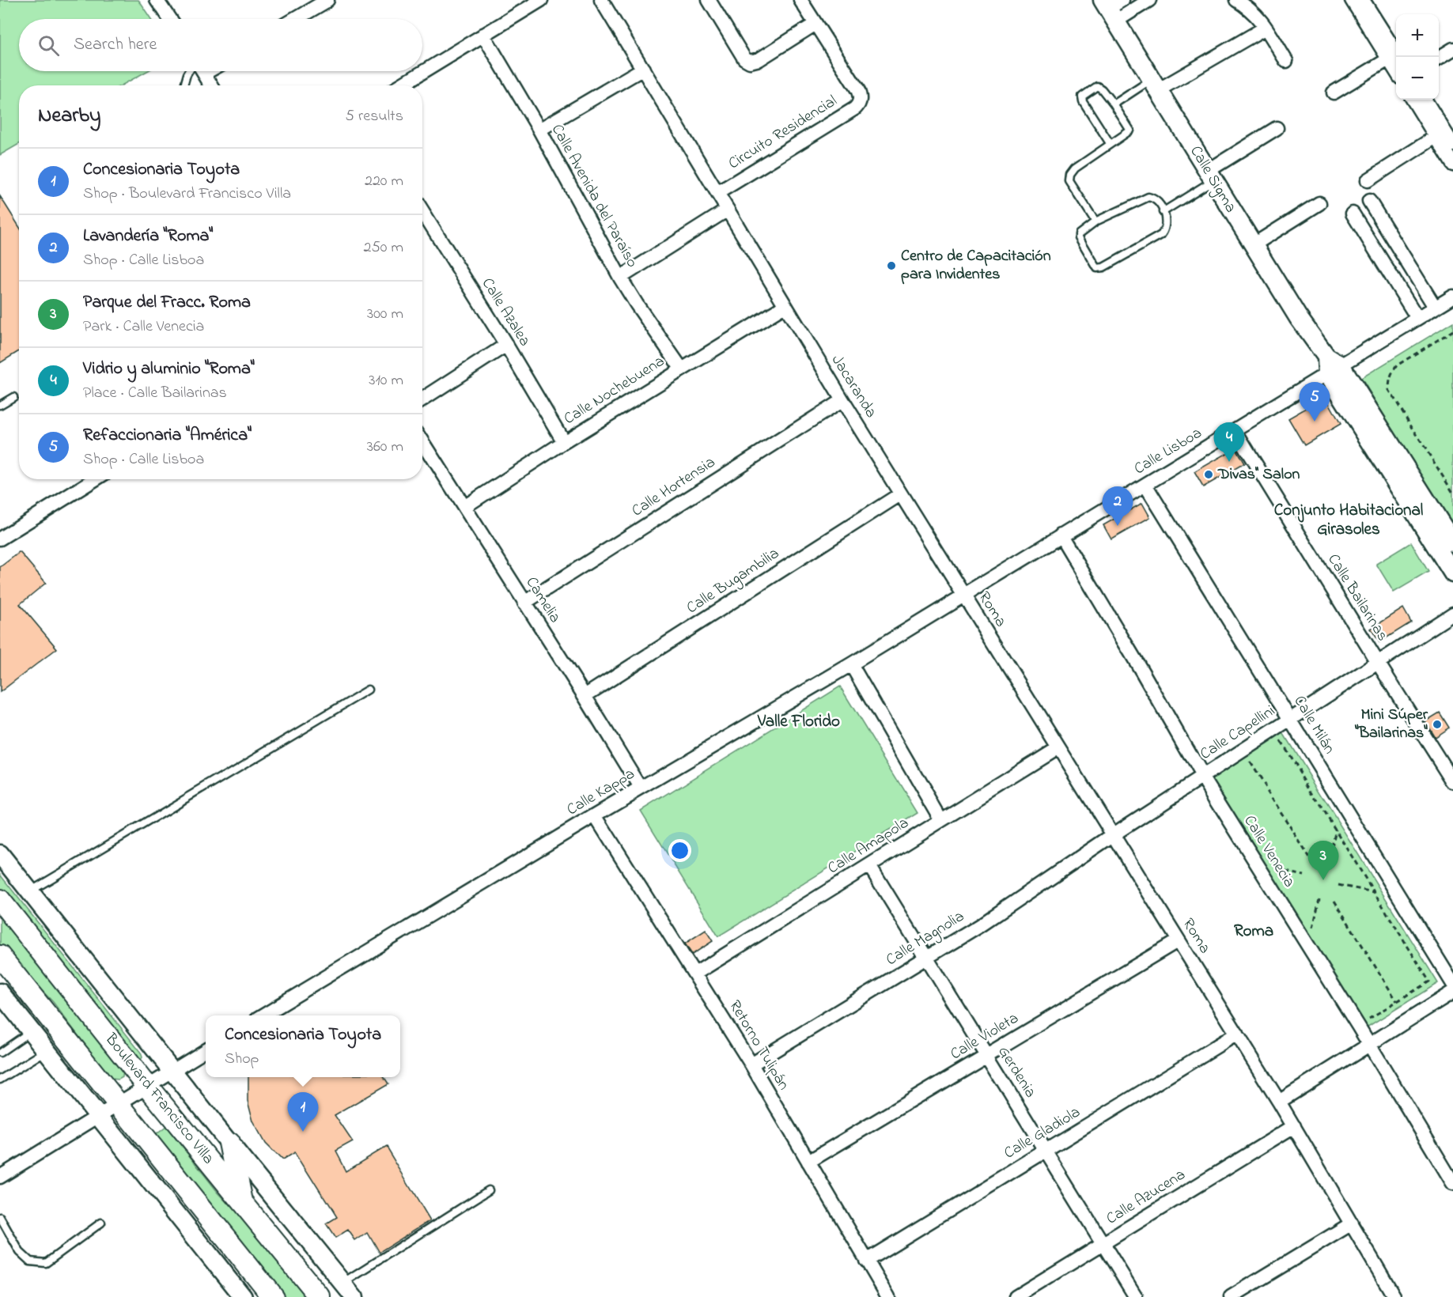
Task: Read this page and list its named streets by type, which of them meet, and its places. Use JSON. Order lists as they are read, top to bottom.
{
  "streets": {
    "main road": ["Boulevard Francisco Villa"],
    "street": [
      "Circuito Residencial",
      "Calle Sigma",
      "Calle Avenida del Paraíso",
      "Calle Azalea",
      "Jacaranda",
      "Calle Nochebuena",
      "Calle Lisboa",
      "Calle Hortensia",
      "Calle Bugambilia",
      "Calle Bailarinas",
      "Camelia",
      "Roma",
      "Calle Milán",
      "Calle Capellini",
      "Calle Kappa",
      "Calle Amapola",
      "Calle Venecia",
      "Calle Magnolia",
      "Calle Violeta",
      "Retorno Tulipán",
      "Gerdenia",
      "Calle Gladiola",
      "Calle Azucena"
    ]
  },
  "crossings": [
    ["Circuito Residencial", "Jacaranda"],
    ["Calle Sigma", "Calle Lisboa"],
    ["Calle Avenida del Paraíso", "Calle Nochebuena"],
    ["Calle Azalea", "Calle Nochebuena"],
    ["Jacaranda", "Calle Nochebuena"],
    ["Jacaranda", "Calle Lisboa"],
    ["Jacaranda", "Calle Hortensia"],
    ["Jacaranda", "Calle Bugambilia"],
    ["Jacaranda", "Roma"],
    ["Jacaranda", "Calle Kappa"],
    ["Calle Nochebuena", "Camelia"],
    ["Calle Lisboa", "Calle Bailarinas"],
    ["Calle Lisboa", "Roma"],
    ["Calle Lisboa", "Calle Milán"],
    ["Calle Lisboa", "Calle Kappa"],
    ["Calle Lisboa", "Calle Venecia"],
    ["Calle Hortensia", "Camelia"],
    ["Calle Bugambilia", "Camelia"],
    ["Calle Bailarinas", "Calle Capellini"],
    ["Camelia", "Calle Kappa"],
    ["Roma", "Calle Capellini"],
    ["Roma", "Calle Kappa"],
    ["Roma", "Calle Amapola"],
    ["Roma", "Calle Magnolia"],
    ["Roma", "Calle Violeta"],
    ["Roma", "Calle Gladiola"],
    ["Roma", "Calle Azucena"],
    ["Calle Milán", "Calle Capellini"],
    ["Calle Capellini", "Calle Venecia"],
    ["Calle Capellini", "Calle Magnolia"],
    ["Calle Kappa", "Retorno Tulipán"],
    ["Calle Amapola", "Retorno Tulipán"],
    ["Calle Amapola", "Gerdenia"],
    ["Calle Magnolia", "Retorno Tulipán"],
    ["Calle Magnolia", "Gerdenia"],
    ["Calle Violeta", "Retorno Tulipán"],
    ["Calle Violeta", "Gerdenia"],
    ["Retorno Tulipán", "Calle Gladiola"],
    ["Gerdenia", "Calle Gladiola"],
    ["Gerdenia", "Calle Azucena"]
  ],
  "districts": ["Conjunto Habitacional Girasoles", "Valle Florido", "Roma"],
  "places": ["Centro de Capacitación para Invidentes", "Divas'' Salon", "Mini Súper \"Bailarinas\""],
  "page": {
    "map_buttons": ["+", "−"],
    "search": "Search here",
    "heading": ["Nearby", "5 results"],
    "list": [
      {
        "mark": "1",
        "name": "Concesionaria Toyota",
        "note": "Shop · Boulevard Francisco Villa",
        "value": "220 m"
      },
      {
        "mark": "2",
        "name": "Lavandería \"Roma\"",
        "note": "Shop · Calle Lisboa",
        "value": "250 m"
      },
      {
        "mark": "3",
        "name": "Parque del Fracc. Roma",
        "note": "Park · Calle Venecia",
        "value": "300 m"
      },
      {
        "mark": "4",
        "name": "Vidrio y aluminio \"Roma\"",
        "note": "Place · Calle Bailarinas",
        "value": "310 m"
      },
      {
        "mark": "5",
        "name": "Refaccionaria \"América\"",
        "note": "Shop · Calle Lisboa",
        "value": "360 m"
      }
    ],
    "pins": [
      "5",
      "4",
      "2",
      "3",
      "1"
    ],
    "popup": ["Concesionaria Toyota", "Shop"]
  }
}
